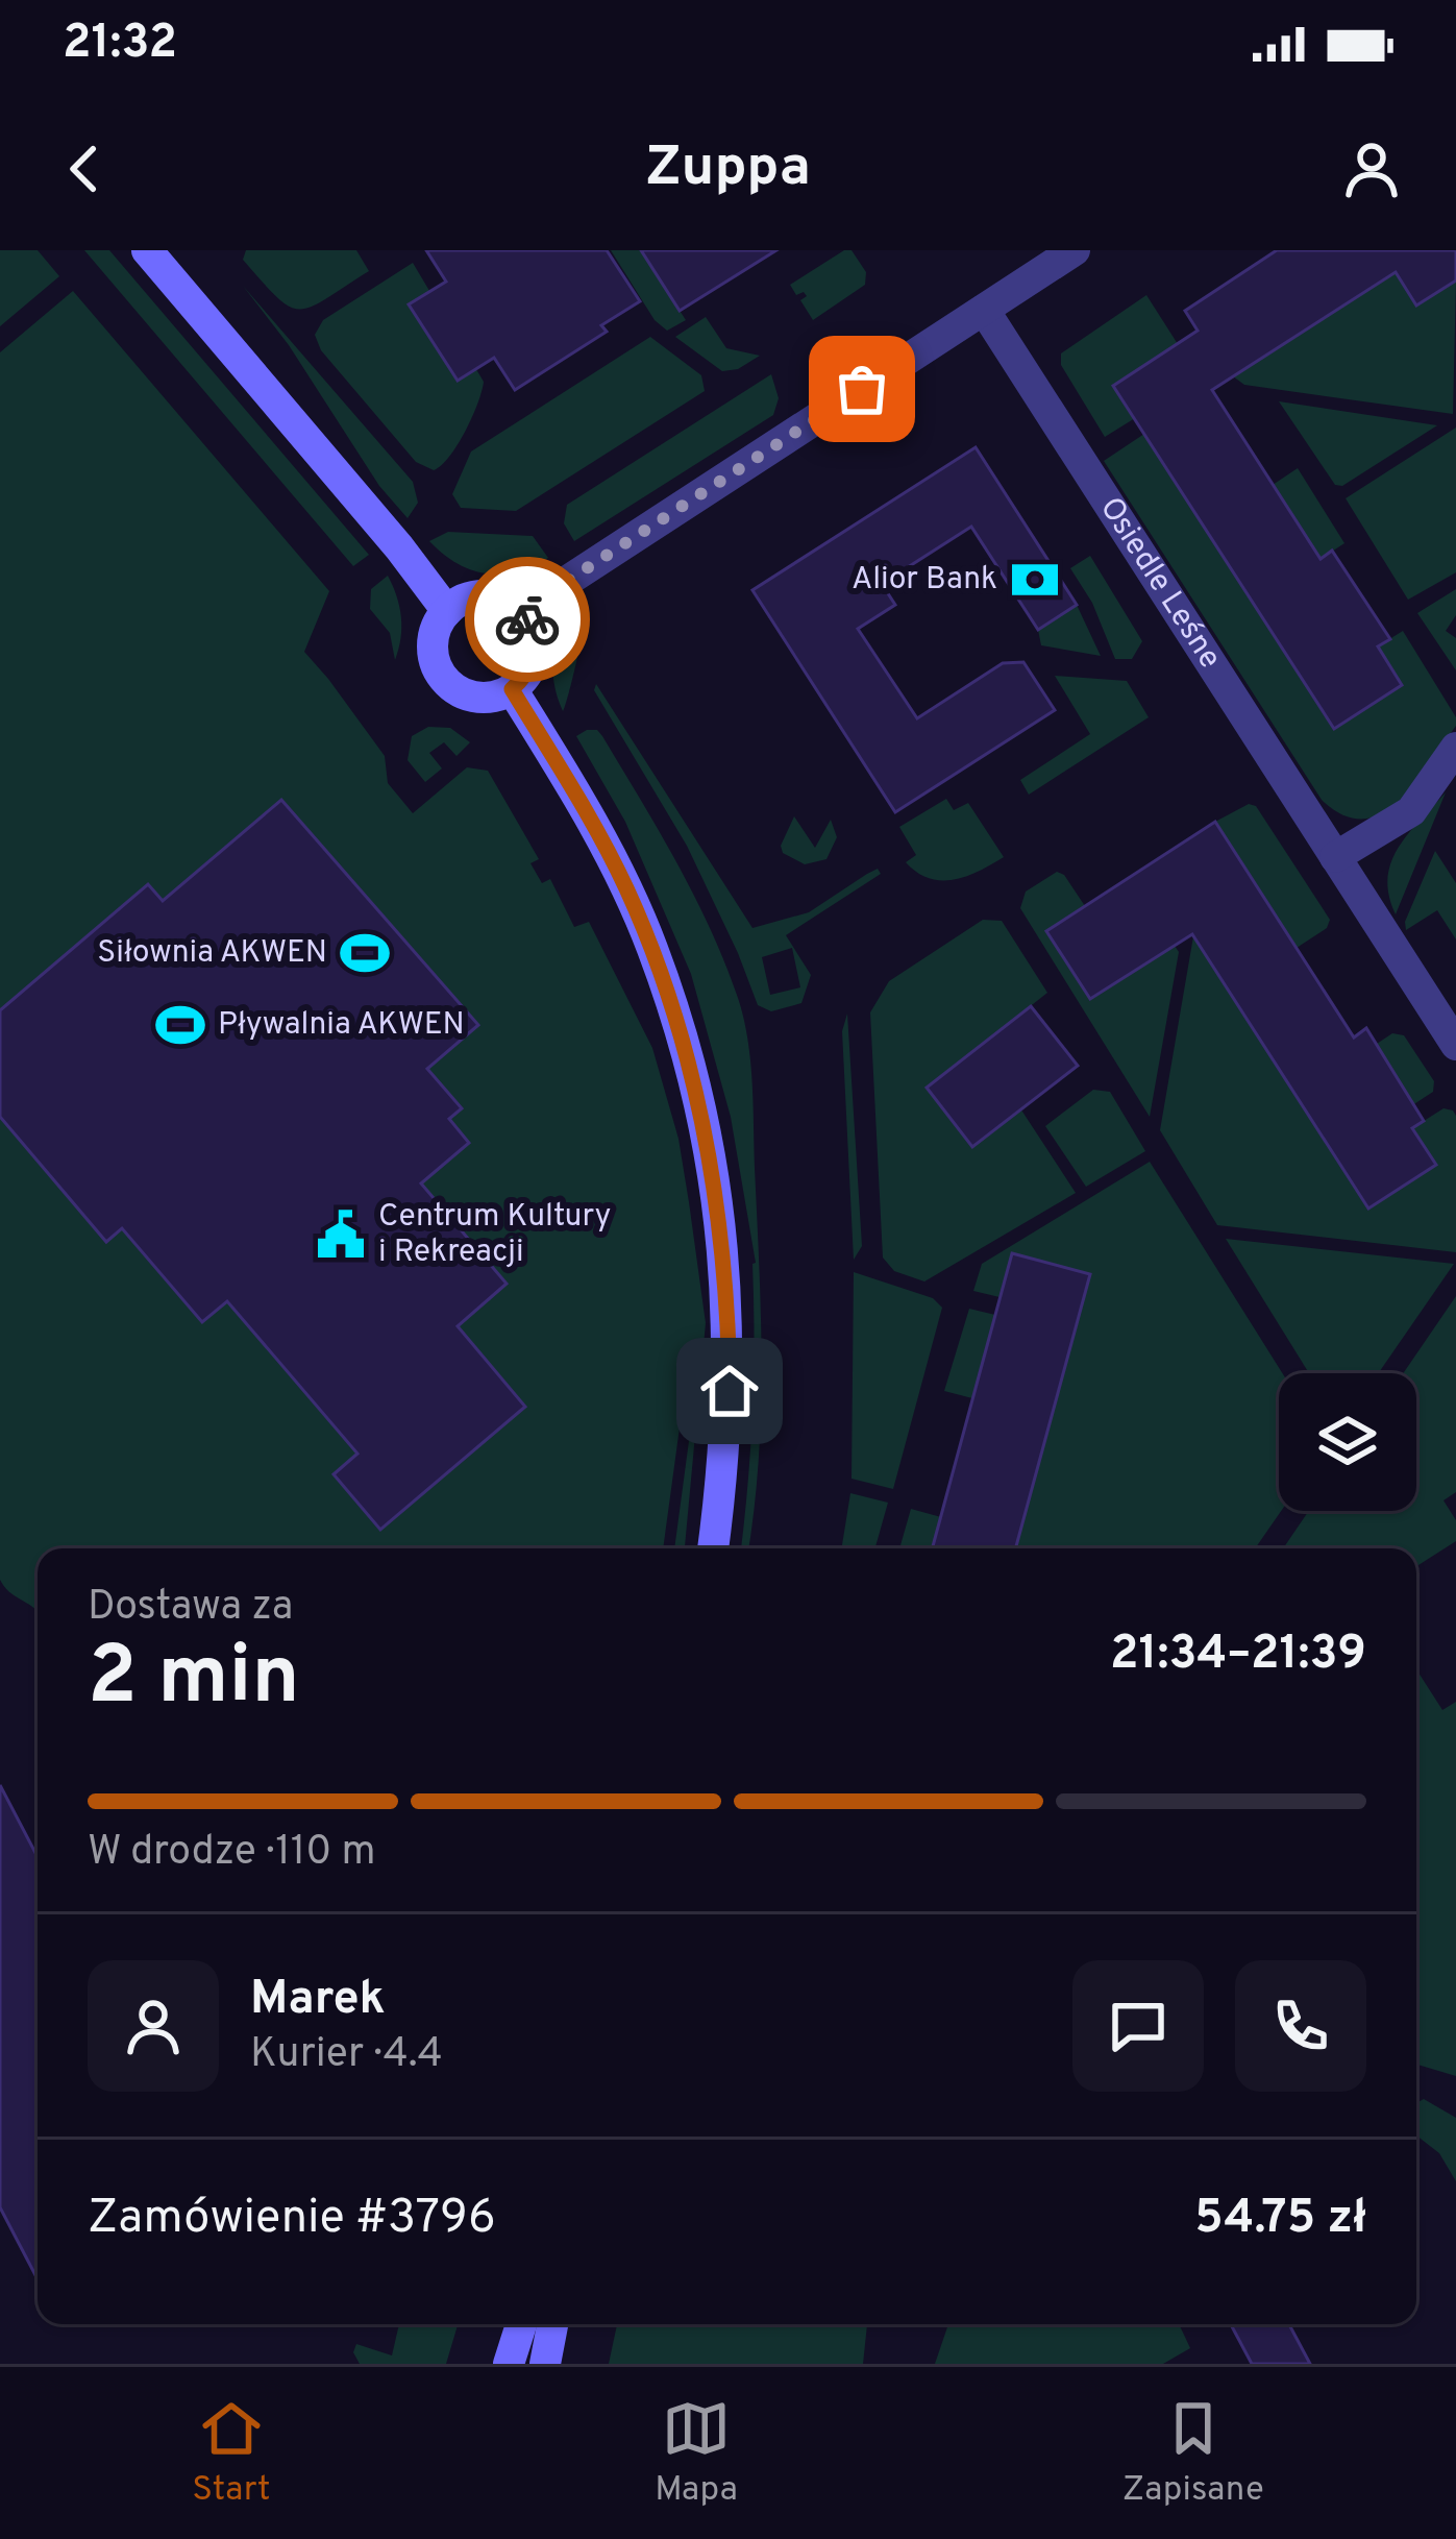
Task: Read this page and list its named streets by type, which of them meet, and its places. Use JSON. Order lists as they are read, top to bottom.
{
  "streets": {
    "street": ["Osiedle Leśne"]
  },
  "places": {
    "bank": ["Alior Bank"],
    "sports": ["Siłownia AKWEN", "Pływalnia AKWEN"],
    "public building": ["Centrum Kultury i Rekreacji"]
  },
  "page": {
    "status": "21:32",
    "header": "Zuppa",
    "heading": ["2 min", "Dostawa za", "21:34–21:39"],
    "panel": [
      "Marek",
      "Kurier · 4.4",
      "Zamówienie #3796",
      "54.75 zł"
    ],
    "bar": "W drodze · 110 m",
    "tabs": ["Start", "Mapa", "Zapisane"]
  }
}
